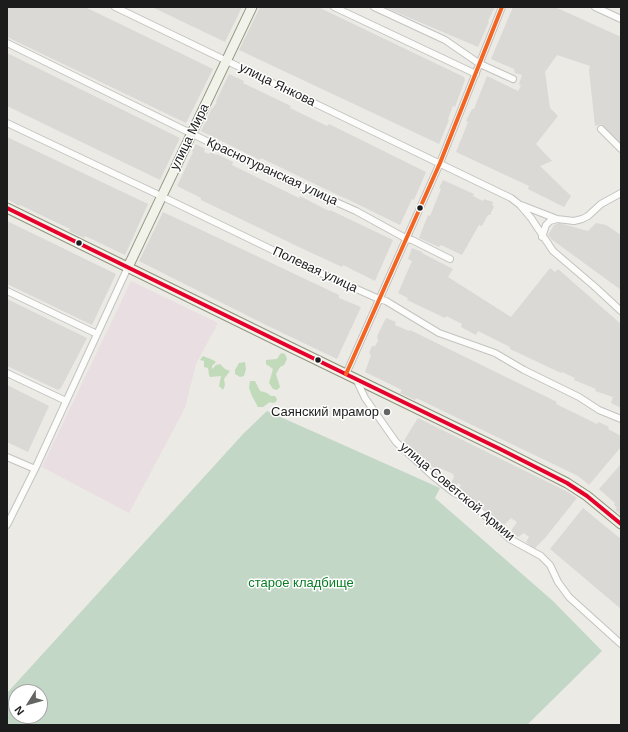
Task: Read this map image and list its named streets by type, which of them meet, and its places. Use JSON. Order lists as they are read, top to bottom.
{
  "streets": {
    "street": [
      "улица Янкова",
      "улица Мира",
      "Краснотуранская улица",
      "Полевая улица",
      "улица Советской Армии"
    ]
  },
  "crossings": [
    ["улица Янкова", "улица Мира"],
    ["улица Мира", "Краснотуранская улица"],
    ["улица Мира", "Полевая улица"]
  ],
  "parks": ["старое кладбище"],
  "places": ["Саянский мрамор"],
  "north": "bottom left"
}
